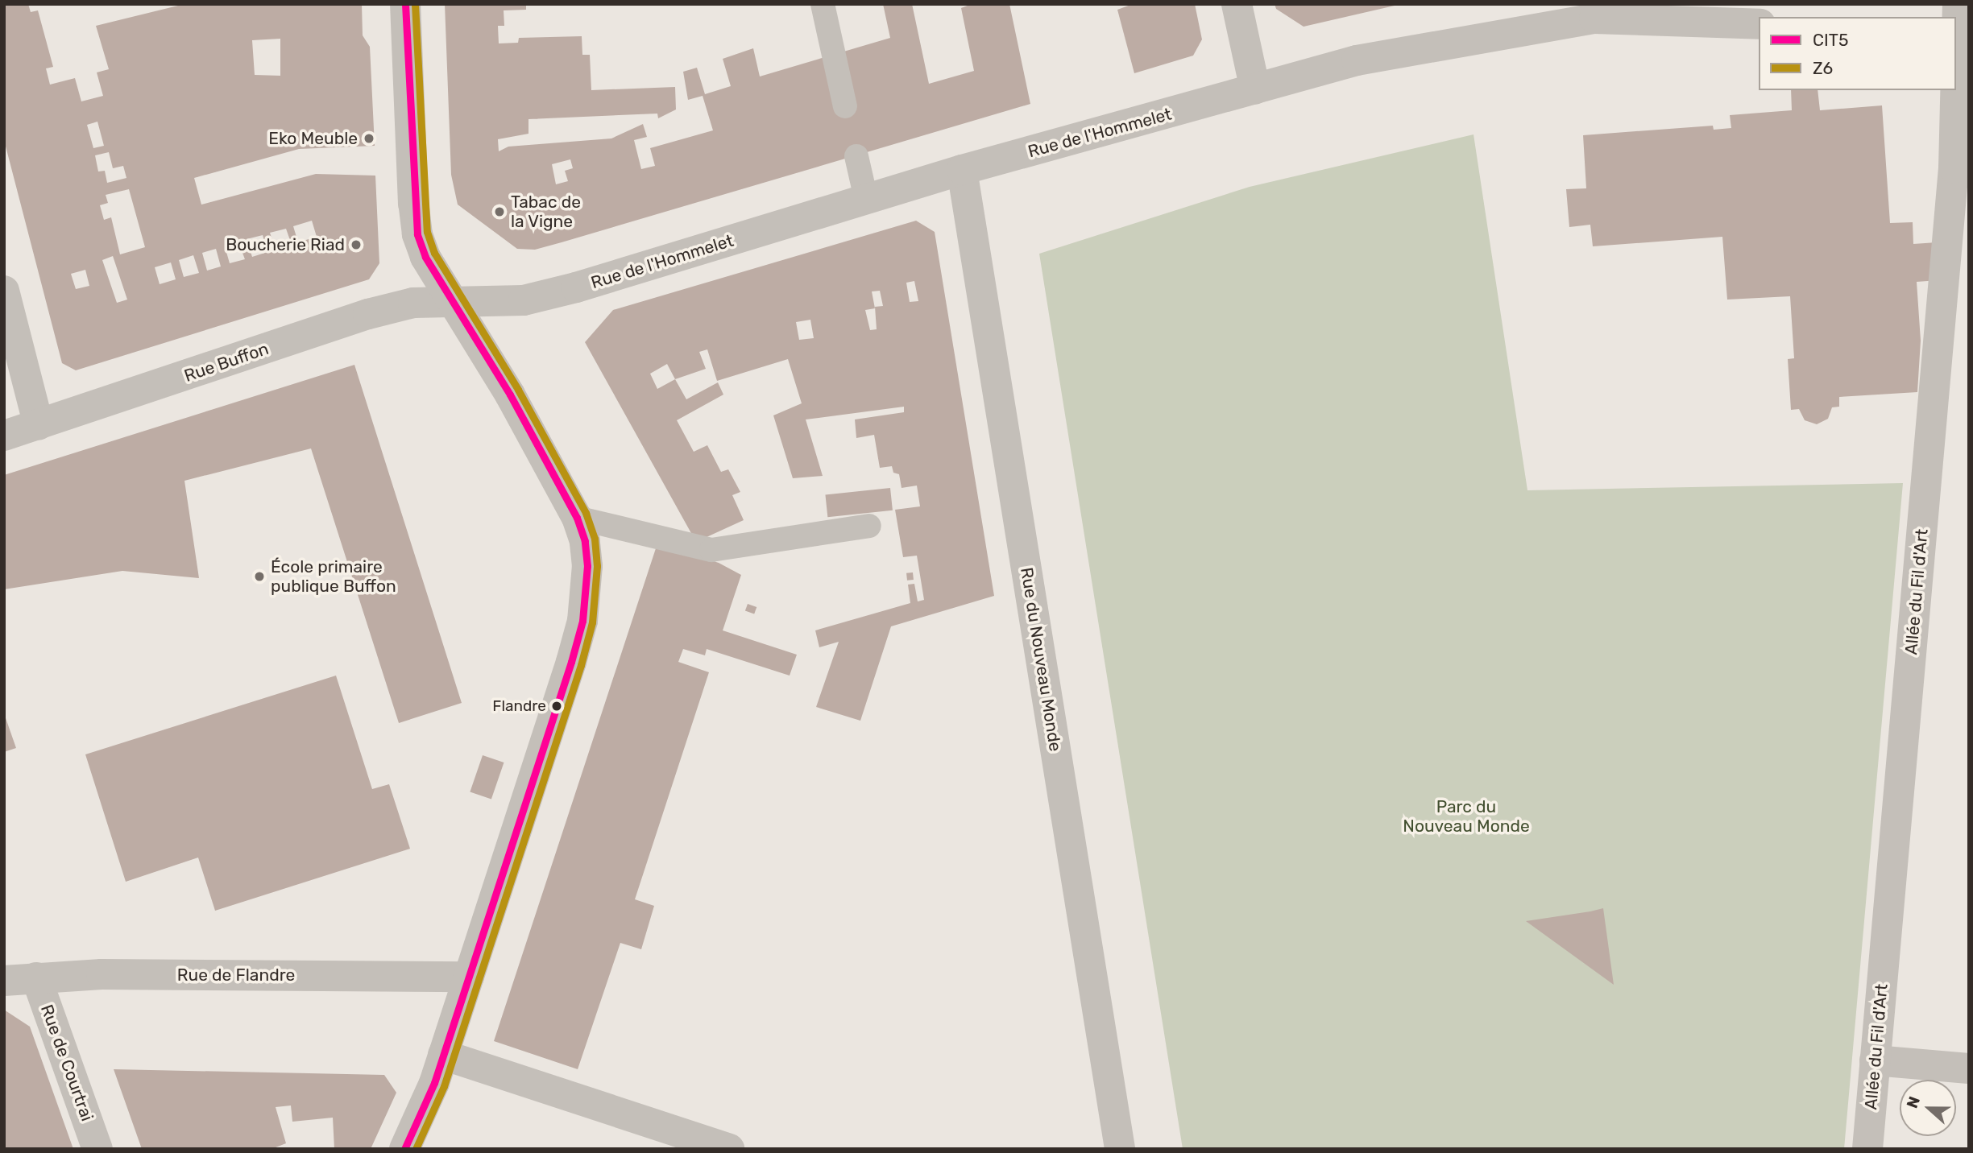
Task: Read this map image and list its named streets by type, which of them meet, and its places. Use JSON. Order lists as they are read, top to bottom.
{
  "streets": {
    "street": [
      "Rue de l'Hommelet",
      "Rue Buffon",
      "Allée du Fil d'Art",
      "Rue du Nouveau Monde",
      "Rue de Flandre",
      "Rue de Courtrai"
    ]
  },
  "crossings": [
    ["Rue de l'Hommelet", "Rue Buffon"],
    ["Rue de l'Hommelet", "Rue du Nouveau Monde"],
    ["Rue de Flandre", "Rue de Courtrai"]
  ],
  "parks": ["Parc du Nouveau Monde"],
  "places": [
    "Eko Meuble",
    "Tabac de la Vigne",
    "Boucherie Riad",
    "École primaire publique Buffon",
    "Flandre"
  ],
  "lines": ["transit line CIT5", "transit line Z6"],
  "legend": ["CIT5", "Z6"],
  "north": "left"
}
